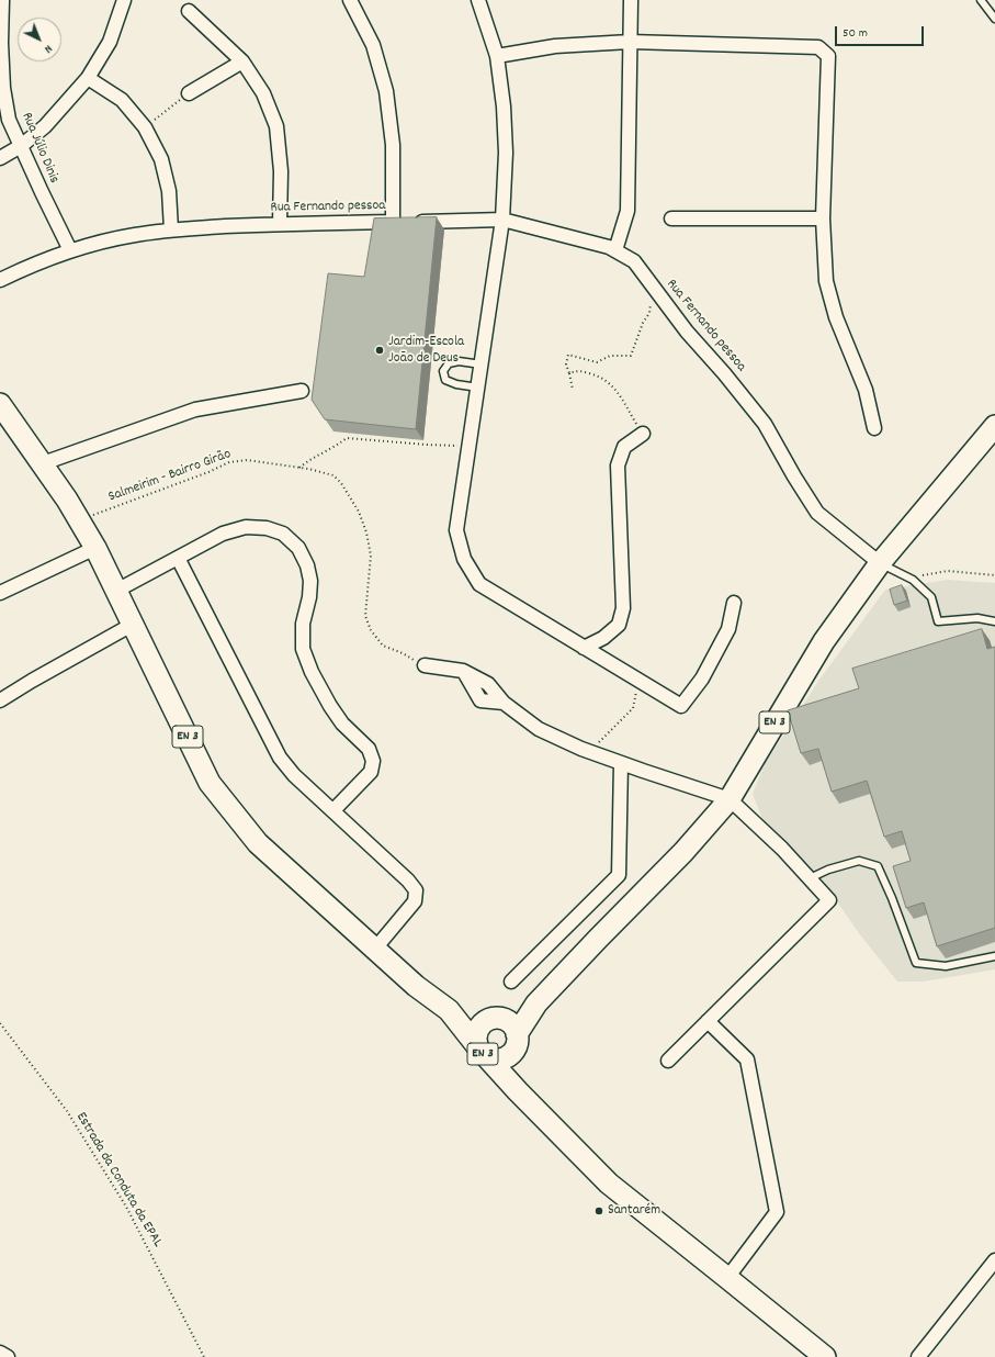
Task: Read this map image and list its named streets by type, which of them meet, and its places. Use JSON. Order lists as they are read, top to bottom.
{
  "streets": {
    "main road": ["EN 3"],
    "street": ["Rua Júlio Dinis", "Rua Fernando pessoa"],
    "path": ["Salmeirim - Bairro Girão", "Estrada da Conduta da EPAL"]
  },
  "crossings": [
    ["Rua Júlio Dinis", "Rua Fernando pessoa"],
    ["Rua Fernando pessoa", "EN 3"],
    ["Salmeirim - Bairro Girão", "EN 3"]
  ],
  "places": ["Jardim-Escola João de Deus", "Santarém"],
  "scale_bar": "50 m",
  "north": "bottom right"
}
